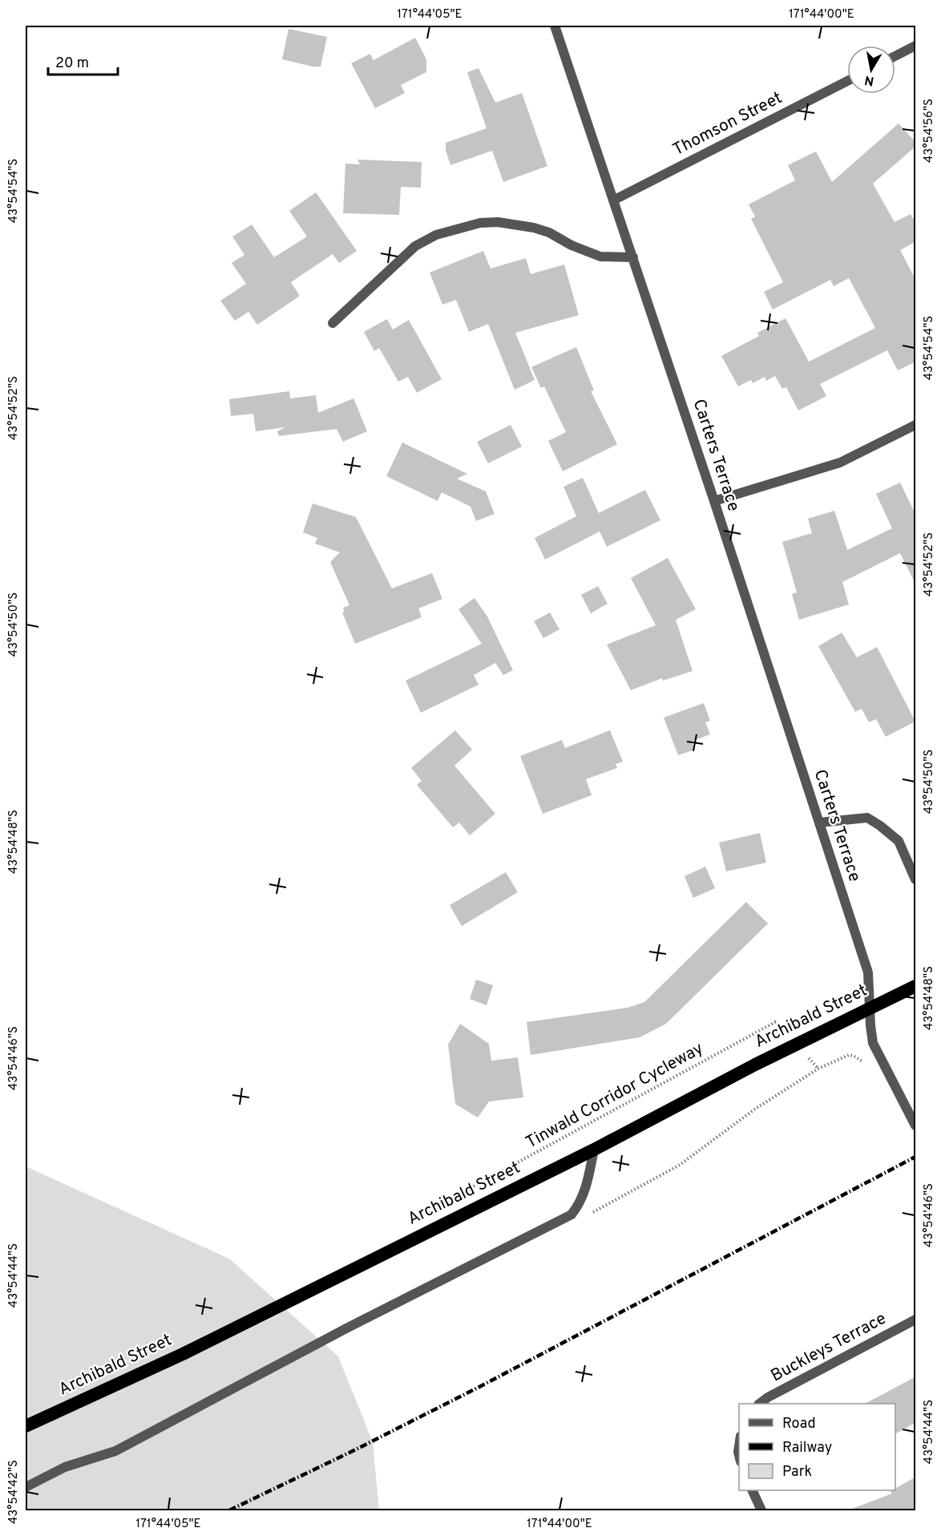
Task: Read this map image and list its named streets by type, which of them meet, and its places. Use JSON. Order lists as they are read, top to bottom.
{
  "streets": {
    "highway": ["Archibald Street"],
    "street": ["Thomson Street", "Carters Terrace", "Buckleys Terrace"],
    "path": ["Tinwald Corridor Cycleway"]
  },
  "crossings": [
    ["Thomson Street", "Carters Terrace"],
    ["Carters Terrace", "Archibald Street"]
  ],
  "legend": ["Road", "Railway", "Park"],
  "scale_bar": "20 m",
  "north": "bottom",
  "coordinates": [
    "171°44'05\"E",
    "171°44'00\"E",
    "43°54'56\"S",
    "43°54'54\"S",
    "43°54'52\"S",
    "43°54'50\"S",
    "43°54'48\"S",
    "43°54'46\"S",
    "43°54'44\"S",
    "43°54'42\"S"
  ]
}
